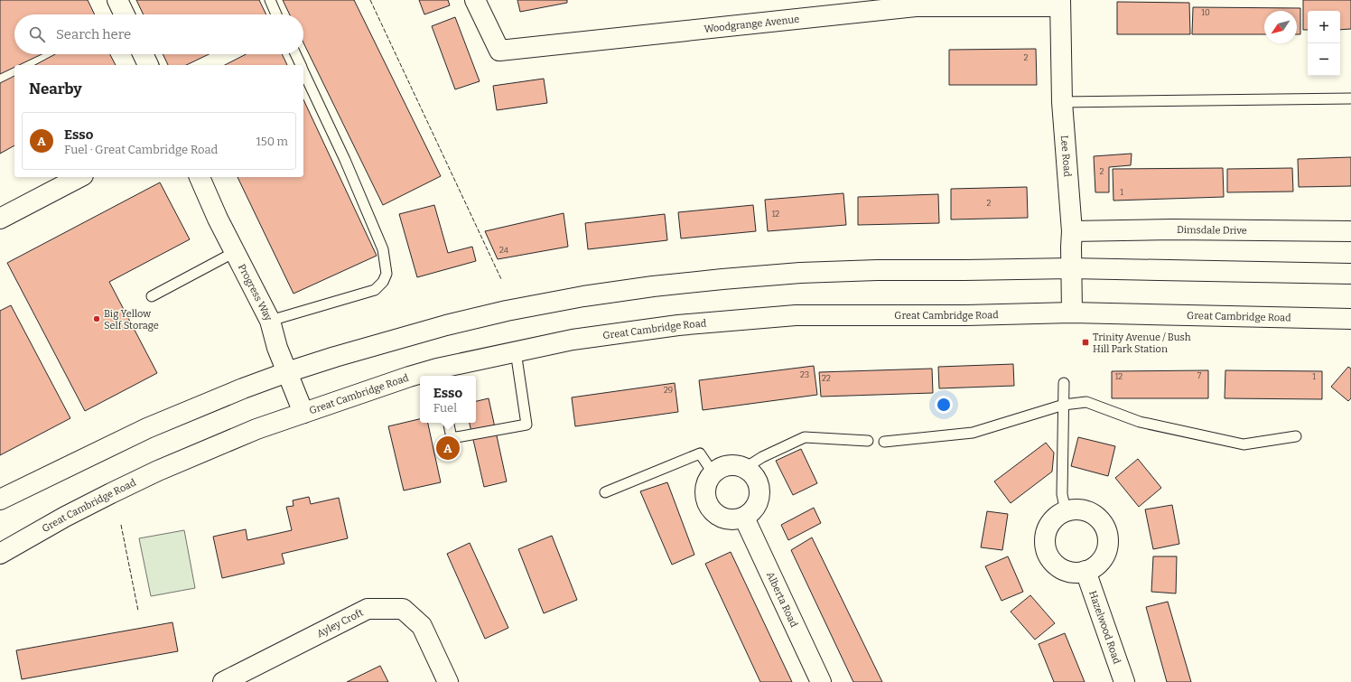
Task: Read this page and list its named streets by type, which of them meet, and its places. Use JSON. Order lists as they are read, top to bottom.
{
  "streets": {
    "main road": [
      "Woodgrange Avenue",
      "Lee Road",
      "Dimsdale Drive",
      "Progress Way",
      "Great Cambridge Road",
      "Alberta Road",
      "Ayley Croft",
      "Hazelwood Road"
    ]
  },
  "crossings": [
    ["Woodgrange Avenue", "Lee Road"],
    ["Lee Road", "Dimsdale Drive"],
    ["Lee Road", "Great Cambridge Road"],
    ["Progress Way", "Great Cambridge Road"]
  ],
  "places": {
    "other": ["Big Yellow Self Storage"],
    "transit": ["Trinity Avenue / Bush Hill Park Station"]
  },
  "house_numbers": [
    "10",
    "2",
    "2",
    "1",
    "2",
    "12",
    "24",
    "23",
    "7",
    "12",
    "1",
    "22",
    "29"
  ],
  "north": "bottom left",
  "page": {
    "map_buttons": ["+", "−"],
    "search": "Search here",
    "heading": "Nearby",
    "list": [
      {
        "mark": "A",
        "name": "Esso",
        "note": "Fuel · Great Cambridge Road",
        "value": "150 m"
      }
    ],
    "popup": ["Esso", "Fuel"],
    "pins": "A"
  }
}
